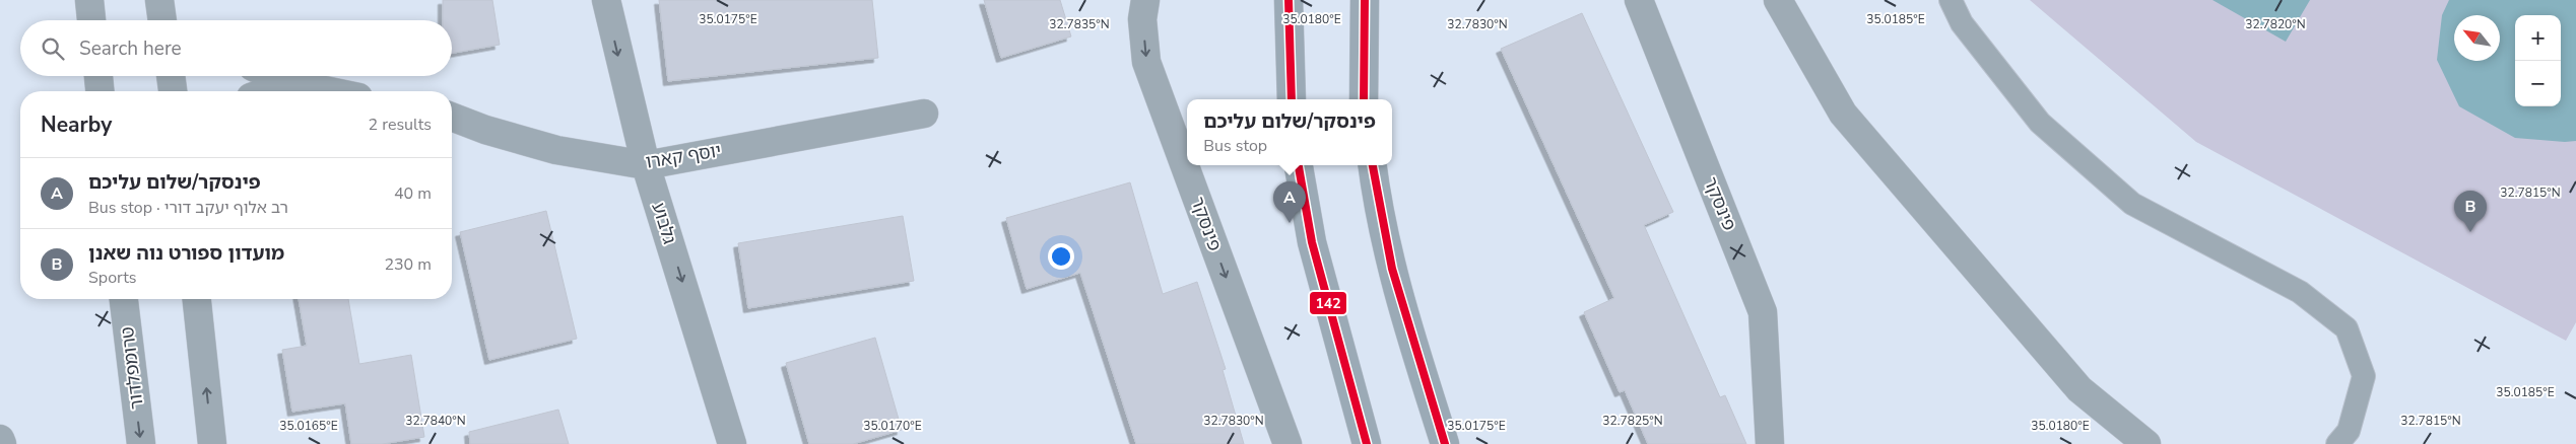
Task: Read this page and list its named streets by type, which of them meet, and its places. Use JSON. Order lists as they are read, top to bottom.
{
  "streets": {
    "street": [
      "יוסף קארו",
      "פינסקר",
      "גלבוע",
      "טרומפלדור"
    ]
  },
  "crossings": [
    ["יוסף קארו", "גלבוע"]
  ],
  "one_way": ["פינסקר", "גלבוע"],
  "lines": ["transit line 142"],
  "north": "top left",
  "page": {
    "map_buttons": ["+", "−"],
    "search": "Search here",
    "heading": ["Nearby", "2 results"],
    "popup": ["פינסקר/שלום עליכם", "Bus stop"],
    "list": [
      {
        "mark": "A",
        "name": "פינסקר/שלום עליכם",
        "note": "Bus stop · רב אלוף יעקב דורי",
        "value": "40 m"
      },
      {
        "mark": "B",
        "name": "מועדון ספורט נוה שאנן",
        "note": "Sports",
        "value": "230 m"
      }
    ],
    "pins": ["A", "B"]
  },
  "coordinates": [
    "35.0175°E",
    "35.0180°E",
    "35.0185°E",
    "32.7835°N",
    "32.7830°N",
    "32.7820°N",
    "32.7815°N",
    "32.7840°N",
    "32.7825°N",
    "35.0165°E",
    "35.0170°E"
  ]
}
